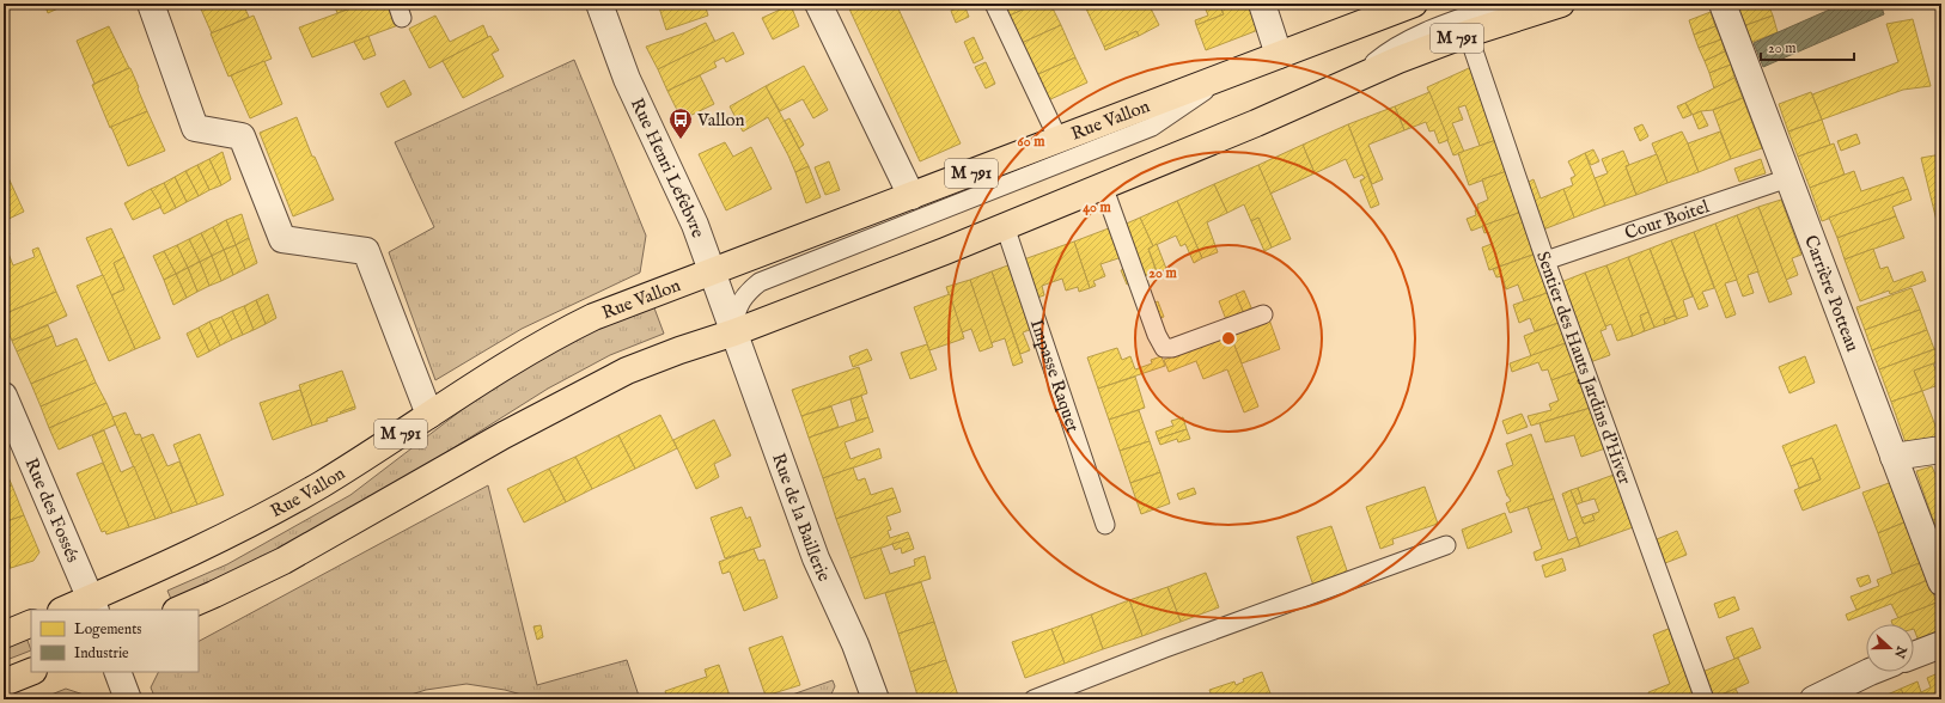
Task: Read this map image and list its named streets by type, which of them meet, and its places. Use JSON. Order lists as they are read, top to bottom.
{
  "streets": {
    "main road": ["M 791", "Rue Vallon"],
    "street": [
      "Rue Henri Lefebvre",
      "Carrière Potteau",
      "Rue des Fossés",
      "Rue de la Baillerie"
    ],
    "lane": ["Cour Boitel", "Sentier des Hauts Jardins d'Hiver", "Impasse Raquet"]
  },
  "crossings": [
    ["M 791", "Rue Vallon"],
    ["M 791", "Rue Henri Lefebvre"],
    ["M 791", "Sentier des Hauts Jardins d'Hiver"],
    ["M 791", "Impasse Raquet"],
    ["M 791", "Rue des Fossés"],
    ["M 791", "Rue de la Baillerie"],
    ["Rue Vallon", "Rue Henri Lefebvre"],
    ["Rue Vallon", "Rue des Fossés"],
    ["Rue Vallon", "Rue de la Baillerie"],
    ["Rue Henri Lefebvre", "Rue de la Baillerie"],
    ["Cour Boitel", "Carrière Potteau"],
    ["Cour Boitel", "Sentier des Hauts Jardins d'Hiver"]
  ],
  "places": {
    "bus stop": ["Vallon"]
  },
  "legend": ["Logements", "Industrie"],
  "scale_bar": "20 m",
  "north": "right",
  "rings": ["60 m", "40 m", "20 m"]
}
